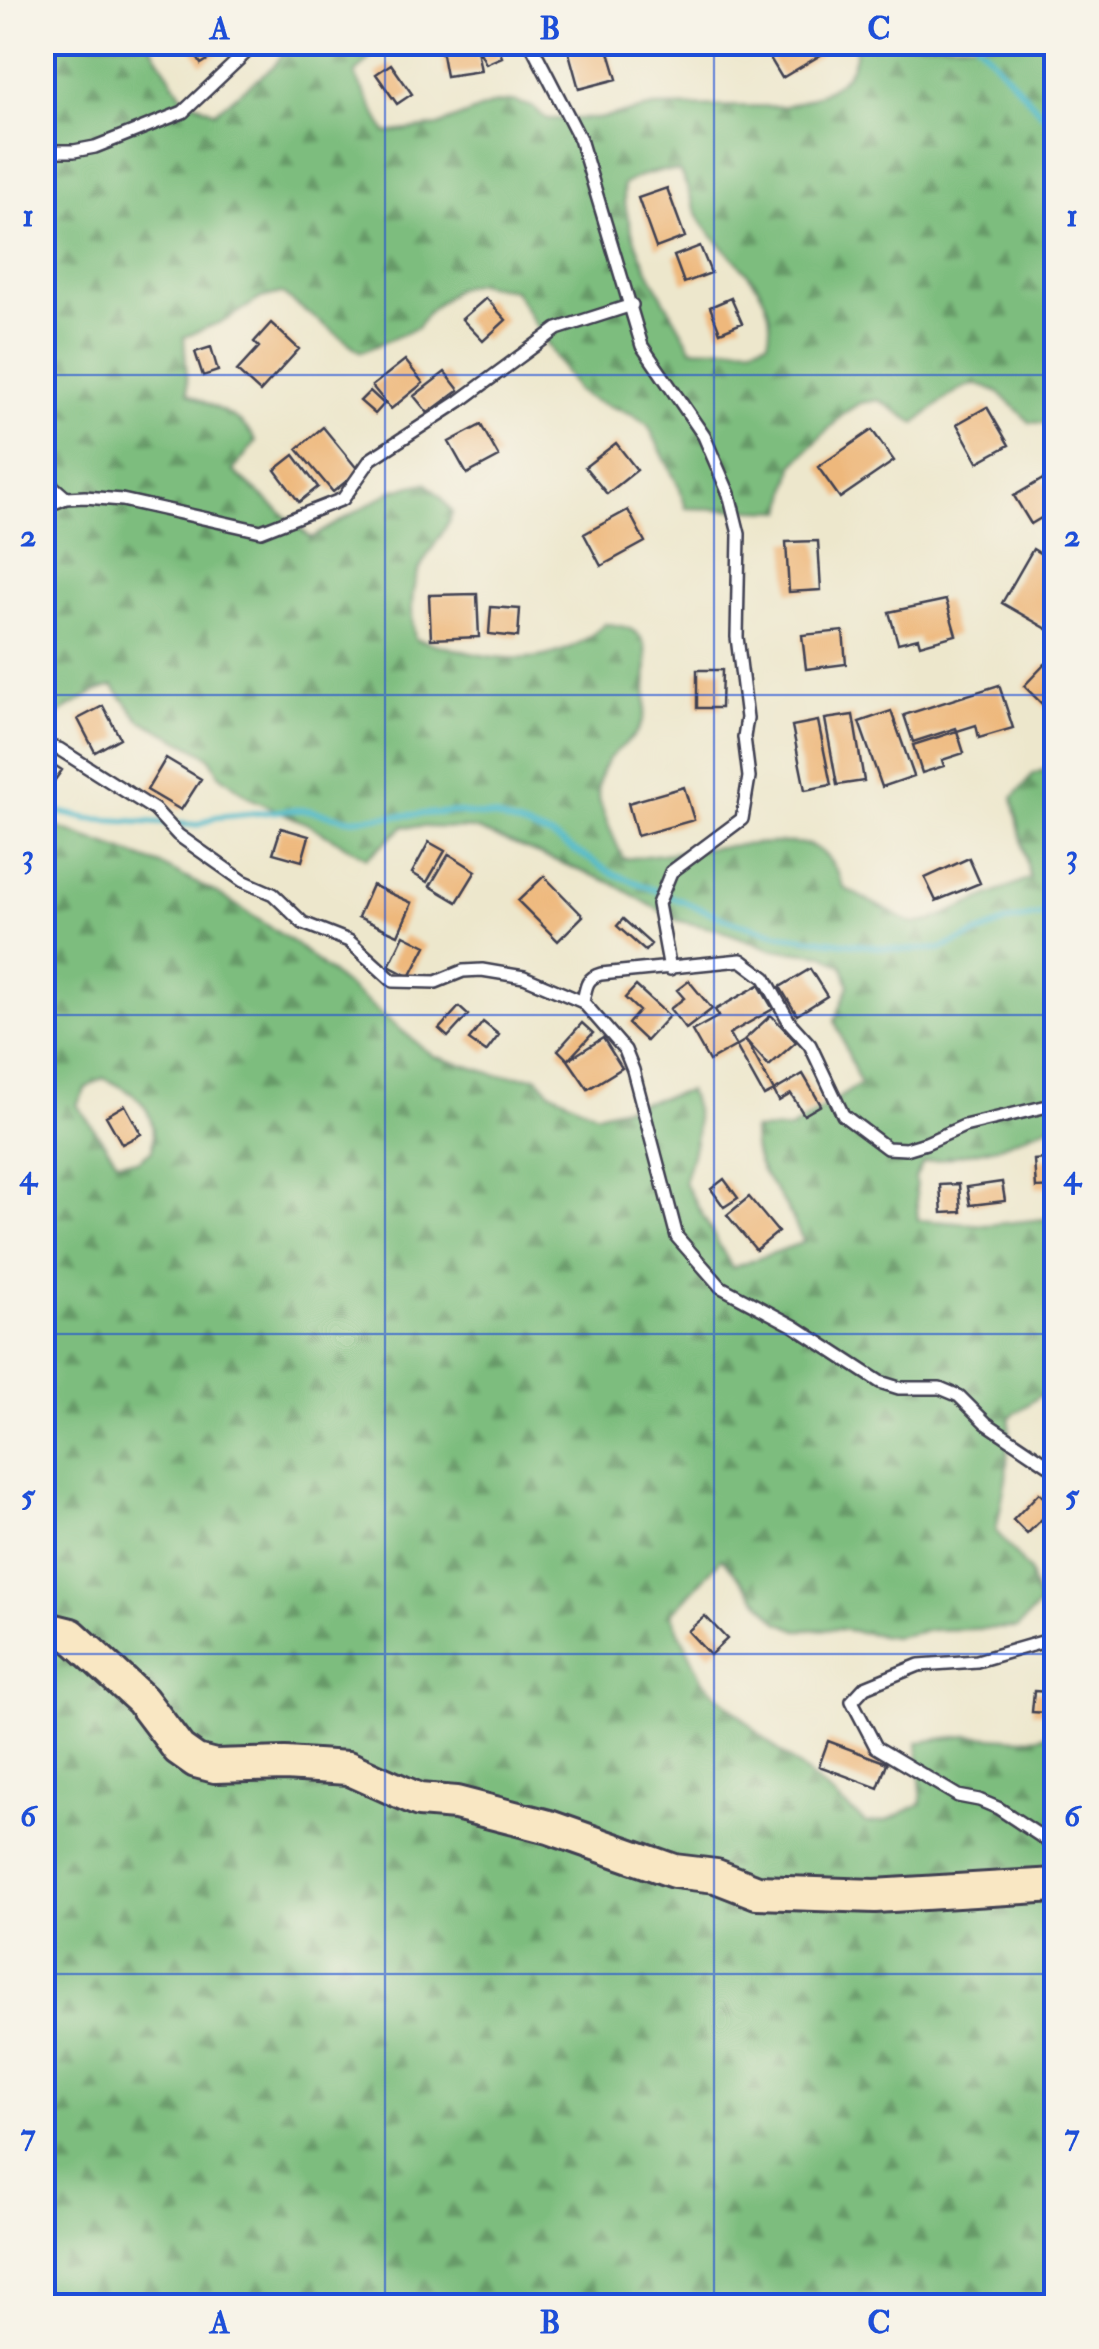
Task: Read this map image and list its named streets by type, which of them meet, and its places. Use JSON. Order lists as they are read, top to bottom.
{
  "grid": {
    "columns": ["A", "B", "C"],
    "rows": [
      "1",
      "2",
      "3",
      "4",
      "5",
      "6",
      "7"
    ]
  }
}
